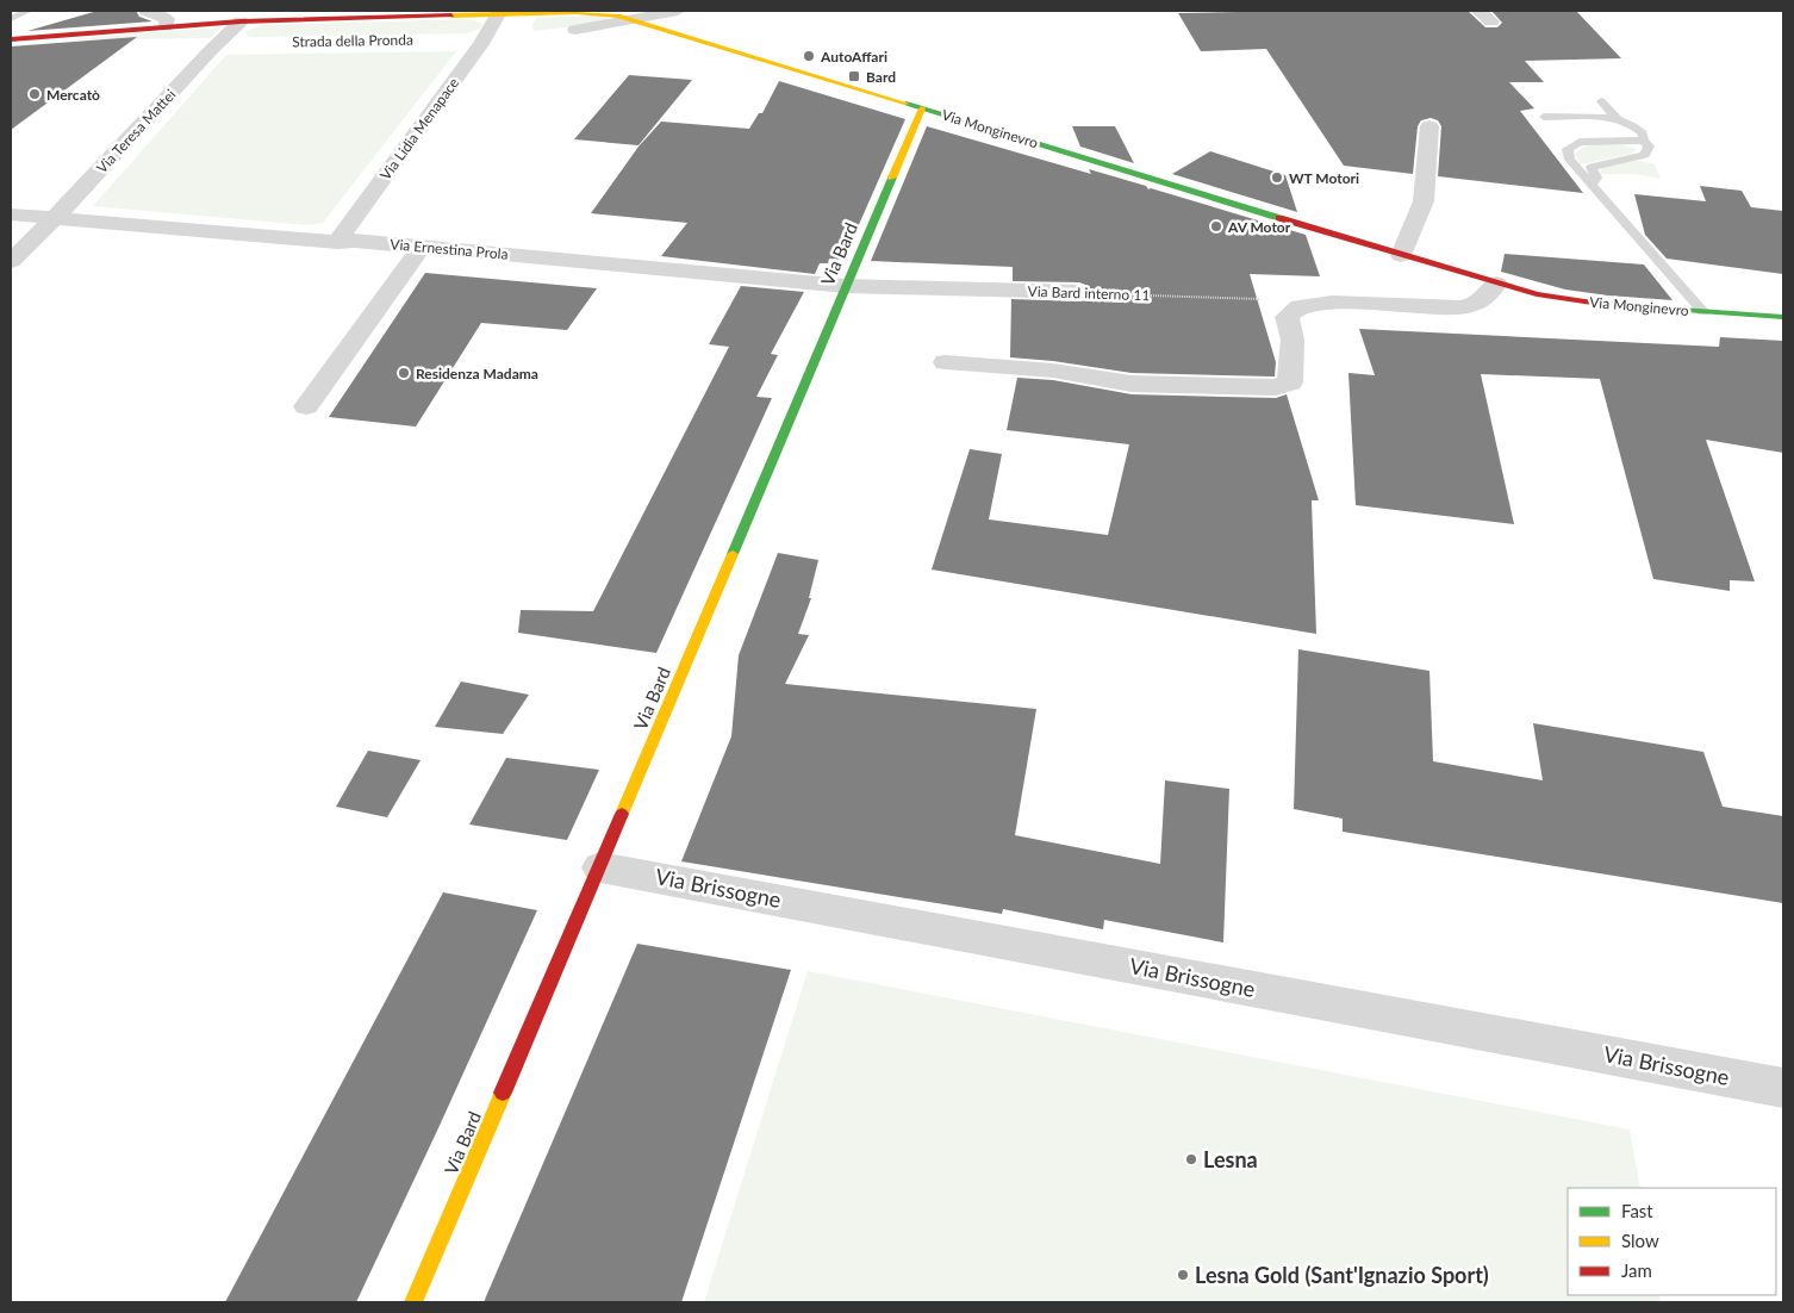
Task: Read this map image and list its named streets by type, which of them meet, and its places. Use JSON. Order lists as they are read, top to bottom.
{
  "streets": {
    "street": [
      "Strada della Pronda",
      "Via Lidia Menapace",
      "Via Monginevro",
      "Via Teresa Mattei",
      "Via Ernestina Prola",
      "Via Bard",
      "Via Bard interno 11",
      "Via Brissogne"
    ]
  },
  "crossings": [
    ["Strada della Pronda", "Via Lidia Menapace"],
    ["Strada della Pronda", "Via Monginevro"],
    ["Via Lidia Menapace", "Via Ernestina Prola"],
    ["Via Monginevro", "Via Bard"],
    ["Via Teresa Mattei", "Via Ernestina Prola"],
    ["Via Ernestina Prola", "Via Bard"],
    ["Via Ernestina Prola", "Via Bard interno 11"],
    ["Via Bard", "Via Bard interno 11"],
    ["Via Bard", "Via Brissogne"]
  ],
  "places": {
    "other": [
      "AutoAffari",
      "Mercatò",
      "WT Motori",
      "AV Motor",
      "Residenza Madama",
      "Lesna",
      "Lesna Gold (Sant'Ignazio Sport)"
    ],
    "transit": ["Bard"]
  },
  "legend": ["Fast", "Slow", "Jam"]
}
